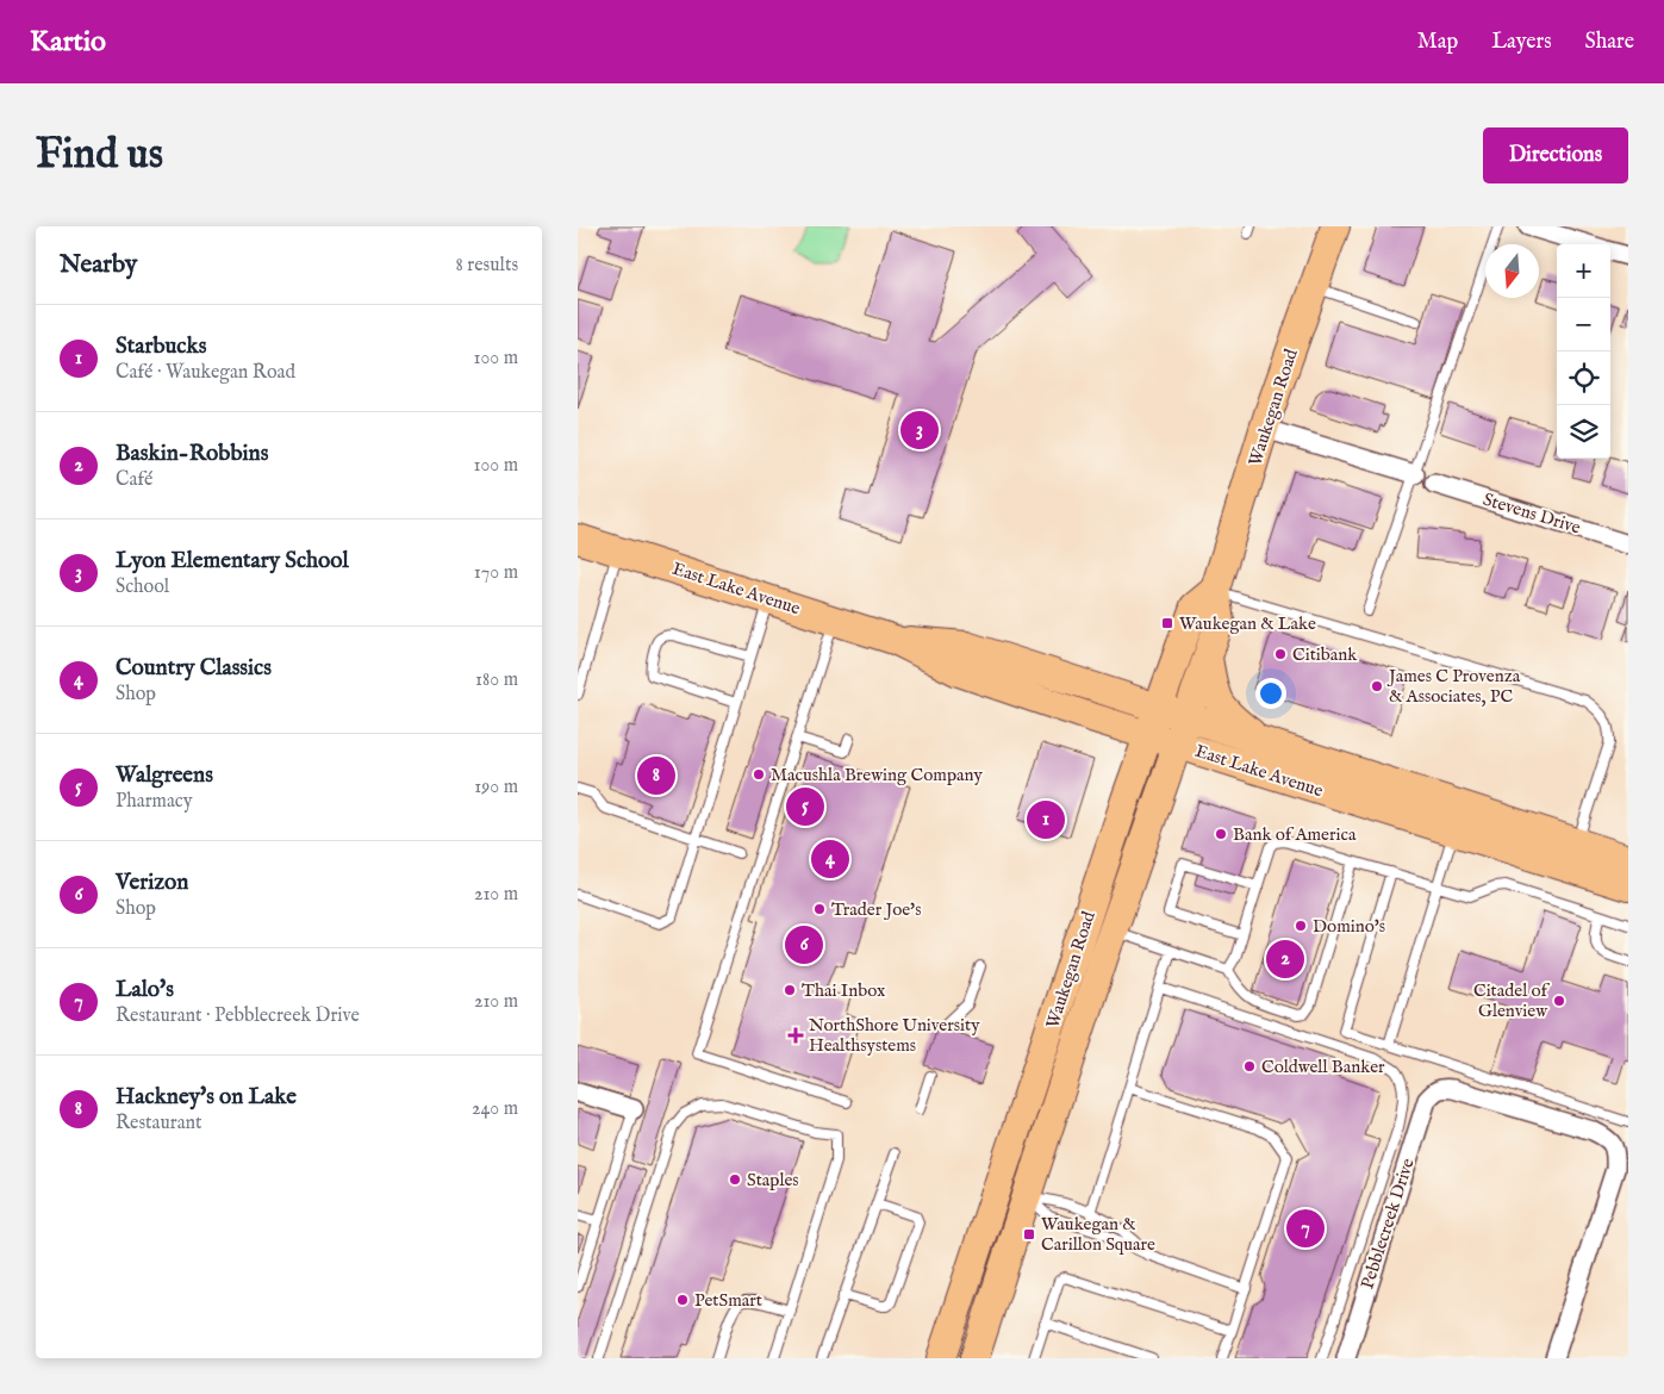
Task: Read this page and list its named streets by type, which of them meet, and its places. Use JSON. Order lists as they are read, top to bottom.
{
  "streets": {
    "main road": ["Waukegan Road", "East Lake Avenue"],
    "street": ["Stevens Drive", "Pebblecreek Drive"]
  },
  "crossings": [
    ["Waukegan Road", "East Lake Avenue"]
  ],
  "places": {
    "transit": ["Waukegan & Lake", "Waukegan & Carillon Square"],
    "other": [
      "Citibank",
      "James C Provenza & Associates, PC",
      "Macushla Brewing Company",
      "Bank of America",
      "Trader Joe's",
      "Domino's",
      "Thai Inbox",
      "Citadel of Glenview",
      "Coldwell Banker",
      "Staples",
      "PetSmart"
    ],
    "health": ["NorthShore University Healthsystems"]
  },
  "north": "bottom",
  "page": {
    "header": "Kartio",
    "nav": ["Map", "Layers", "Share"],
    "buttons": "Directions",
    "title": "Find us",
    "heading": ["Nearby", "8 results"],
    "map_buttons": ["+", "−"],
    "list": [
      {
        "mark": "1",
        "name": "Starbucks",
        "note": "Café · Waukegan Road",
        "value": "100 m"
      },
      {
        "mark": "2",
        "name": "Baskin-Robbins",
        "note": "Café",
        "value": "100 m"
      },
      {
        "mark": "3",
        "name": "Lyon Elementary School",
        "note": "School",
        "value": "170 m"
      },
      {
        "mark": "4",
        "name": "Country Classics",
        "note": "Shop",
        "value": "180 m"
      },
      {
        "mark": "5",
        "name": "Walgreens",
        "note": "Pharmacy",
        "value": "190 m"
      },
      {
        "mark": "6",
        "name": "Verizon",
        "note": "Shop",
        "value": "210 m"
      },
      {
        "mark": "7",
        "name": "Lalo's",
        "note": "Restaurant · Pebblecreek Drive",
        "value": "210 m"
      },
      {
        "mark": "8",
        "name": "Hackney's on Lake",
        "note": "Restaurant",
        "value": "240 m"
      }
    ],
    "pins": [
      "3",
      "8",
      "5",
      "1",
      "4",
      "6",
      "2",
      "7"
    ]
  }
}
